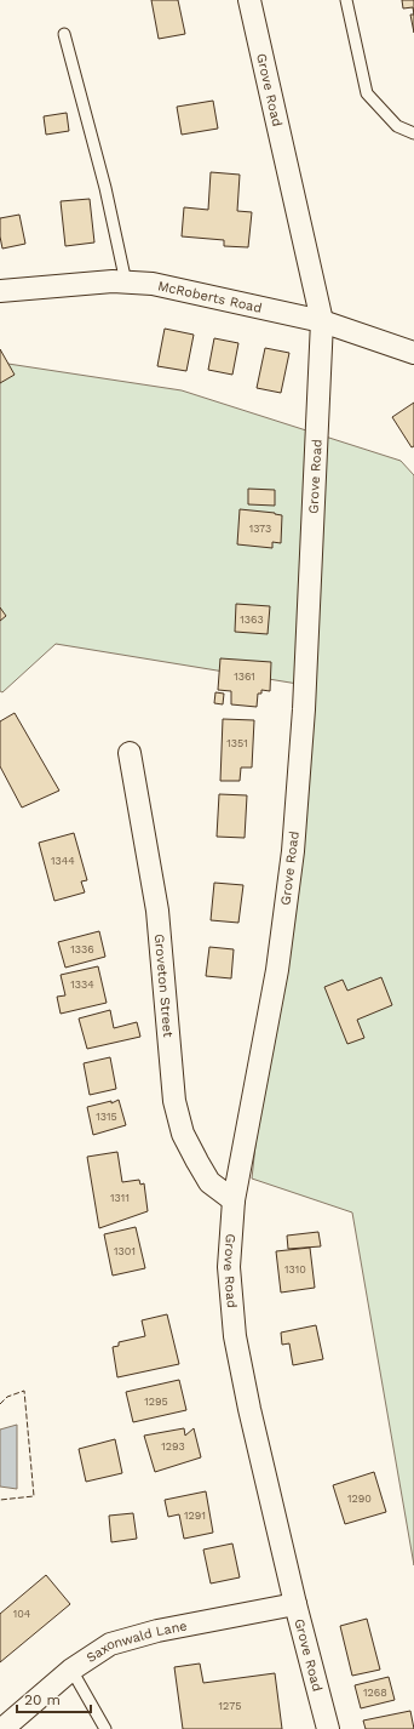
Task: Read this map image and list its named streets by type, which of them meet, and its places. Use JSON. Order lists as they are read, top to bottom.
{
  "streets": {
    "street": [
      "Grove Road",
      "McRoberts Road",
      "Groveton Street",
      "Saxonwald Lane"
    ]
  },
  "crossings": [
    ["Grove Road", "McRoberts Road"],
    ["Grove Road", "Groveton Street"],
    ["Grove Road", "Saxonwald Lane"]
  ],
  "house_numbers": [
    "1373",
    "1363",
    "1361",
    "1351",
    "1344",
    "1336",
    "1334",
    "1315",
    "1311",
    "1301",
    "1310",
    "1295",
    "1293",
    "1290",
    "1291",
    "104",
    "1268",
    "1275"
  ],
  "scale_bar": "20 m"
}
